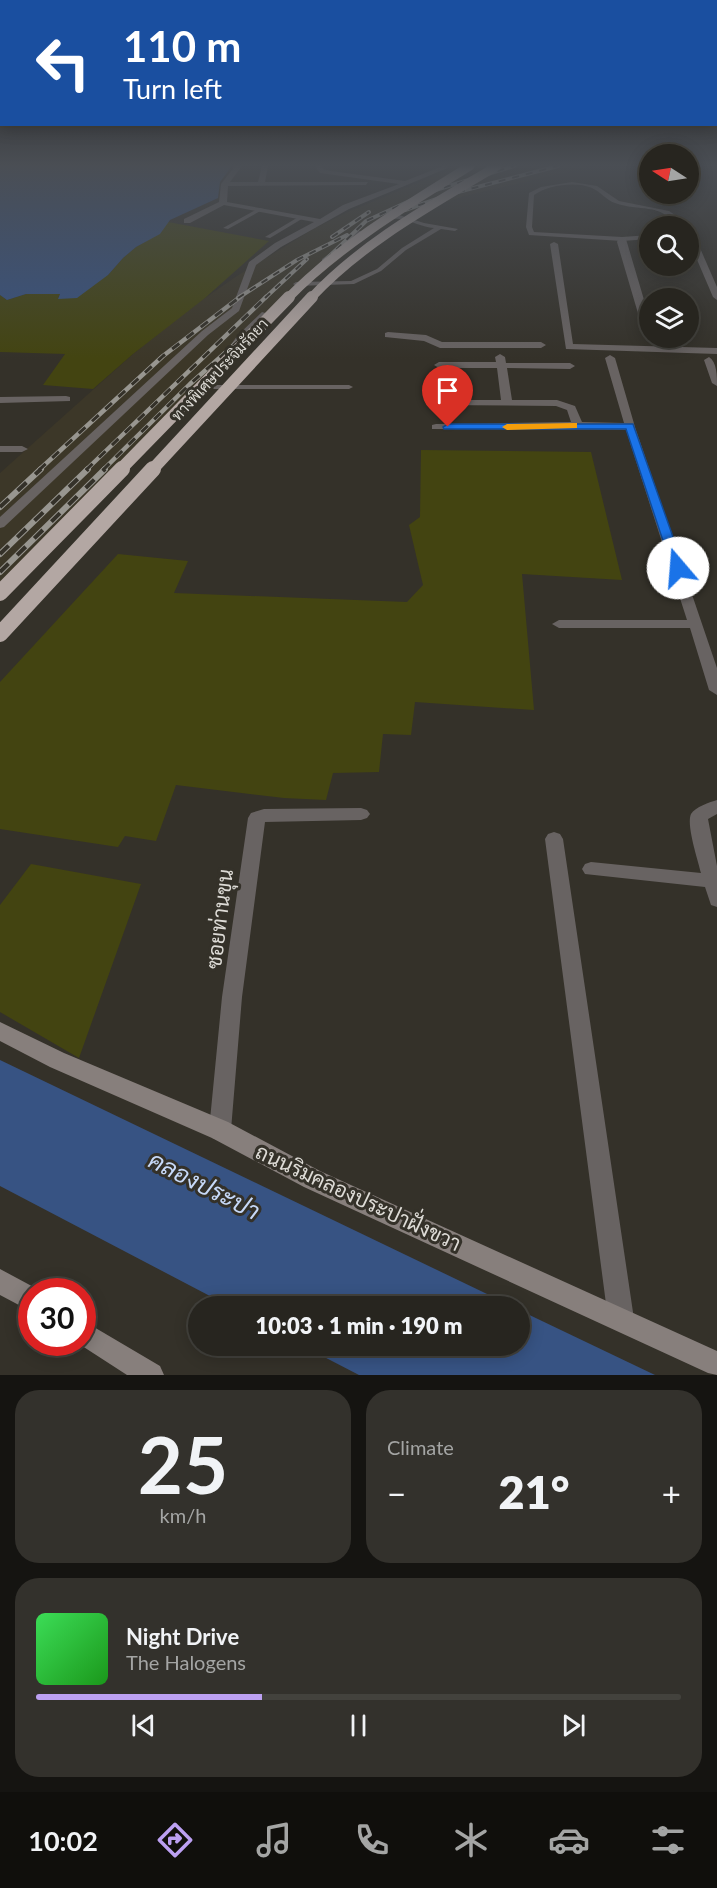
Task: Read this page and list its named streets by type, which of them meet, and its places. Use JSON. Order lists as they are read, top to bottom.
{
  "streets": {
    "highway": ["ทางพิเศษประจิมรัถยา"],
    "street": ["ซอยท่านขุน", "ถนนริมคลองประปาฝั่งขวา"]
  },
  "crossings": [
    ["ซอยท่านขุน", "ถนนริมคลองประปาฝั่งขวา"]
  ],
  "water": ["คลองประปา"],
  "north": "left",
  "page": {
    "turn": ["110 m", "Turn left"],
    "limit": "30",
    "trip": "10:03 · 1 min · 190 m",
    "tile": [
      ["25", "km/h"],
      "Climate"
    ],
    "heat": ["−", "21°", "+"],
    "song": ["Night Drive", "The Halogens"],
    "tabs": "10:02"
  }
}
